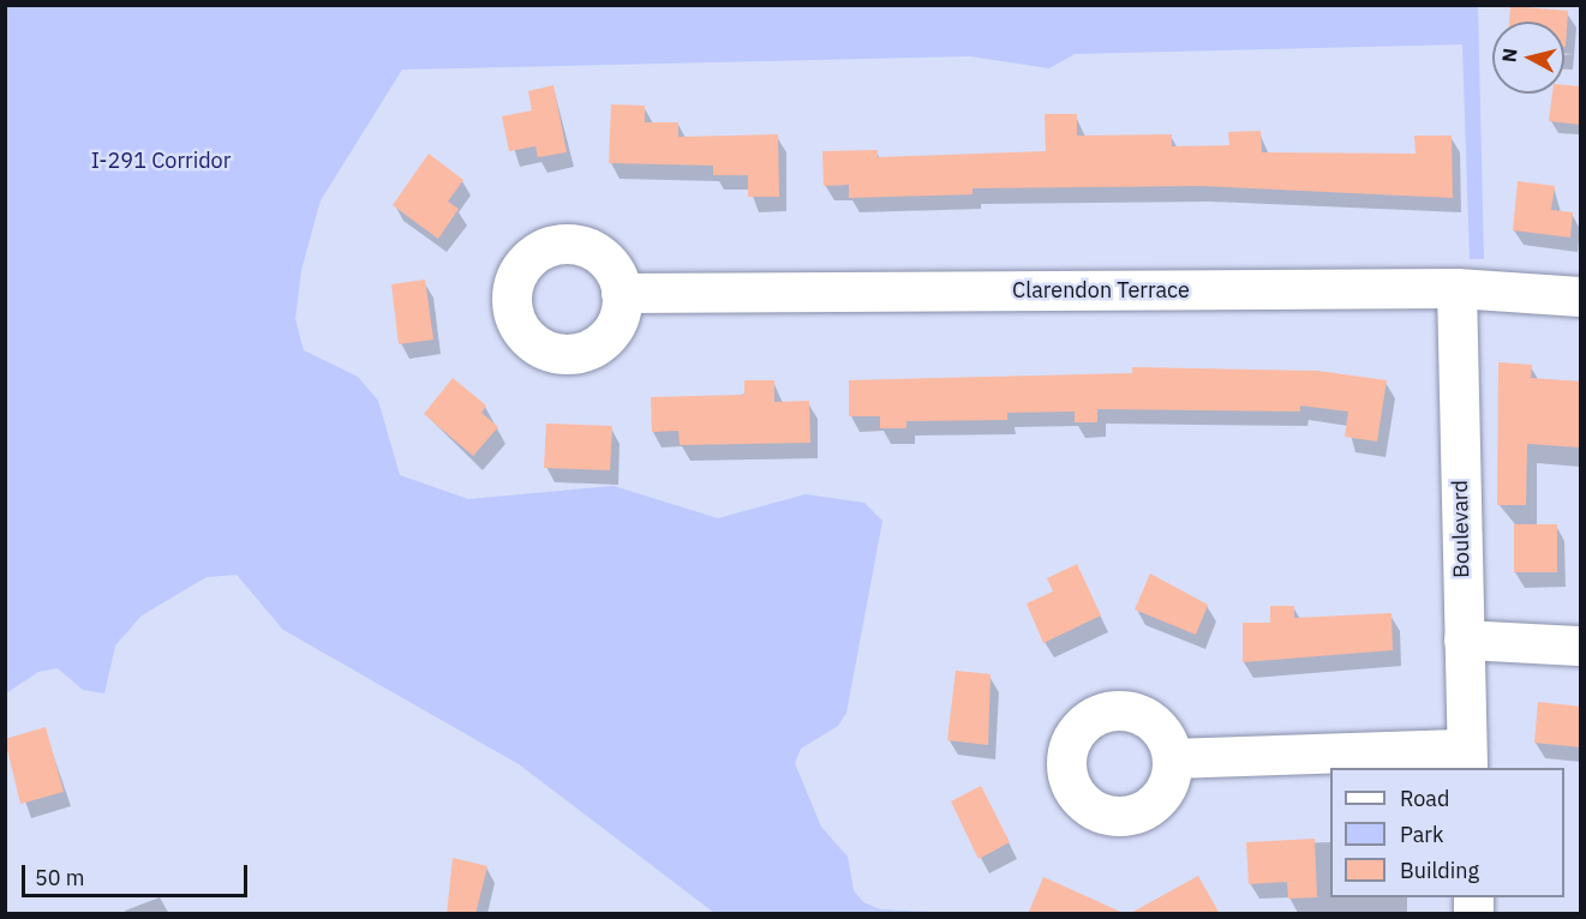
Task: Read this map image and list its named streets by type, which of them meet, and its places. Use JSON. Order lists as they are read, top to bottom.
{
  "streets": {
    "street": ["Clarendon Terrace", "Boulevard"]
  },
  "crossings": [
    ["Clarendon Terrace", "Boulevard"]
  ],
  "parks": ["I-291 Corridor"],
  "legend": ["Road", "Park", "Building"],
  "scale_bar": "50 m",
  "north": "left"
}
